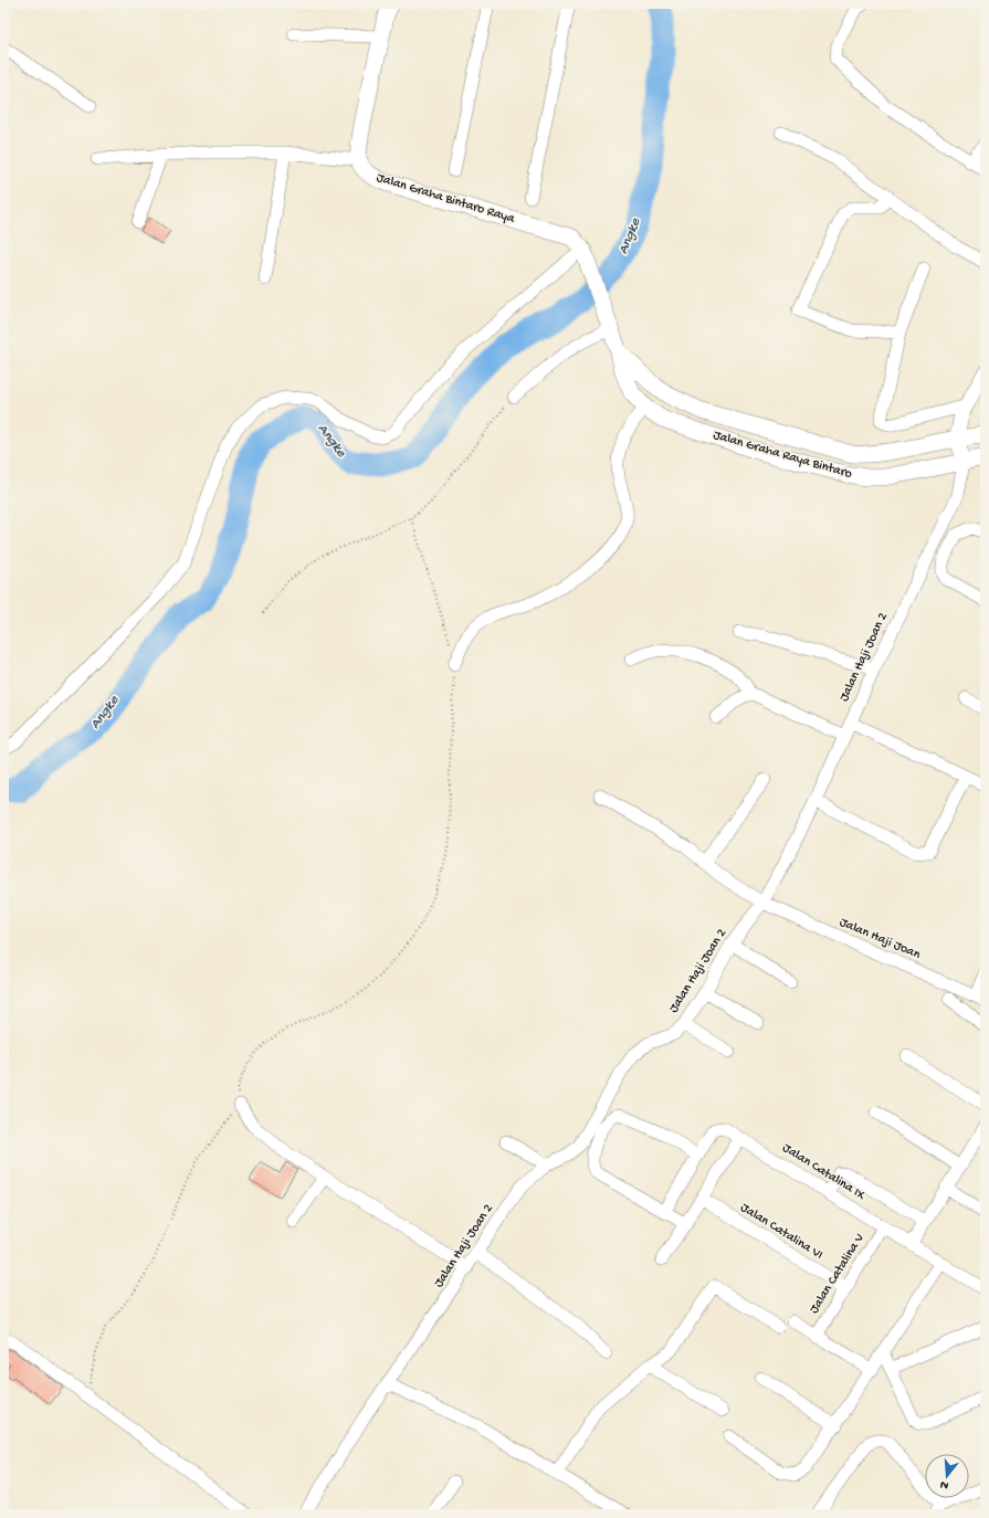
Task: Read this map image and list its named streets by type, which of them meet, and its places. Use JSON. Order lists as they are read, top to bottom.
{
  "streets": {
    "main road": ["Jalan Graha Bintaro Raya", "Jalan Graha Raya Bintaro"],
    "street": [
      "Jalan Haji Joan 2",
      "Jalan Haji Joan",
      "Jalan Catalina IX",
      "Jalan Catalina VI",
      "Jalan Catalina V"
    ]
  },
  "crossings": [
    ["Jalan Graha Raya Bintaro", "Jalan Haji Joan 2"],
    ["Jalan Haji Joan 2", "Jalan Haji Joan"],
    ["Jalan Catalina IX", "Jalan Catalina V"],
    ["Jalan Catalina VI", "Jalan Catalina V"]
  ],
  "water": ["Angke"],
  "north": "bottom"
}
